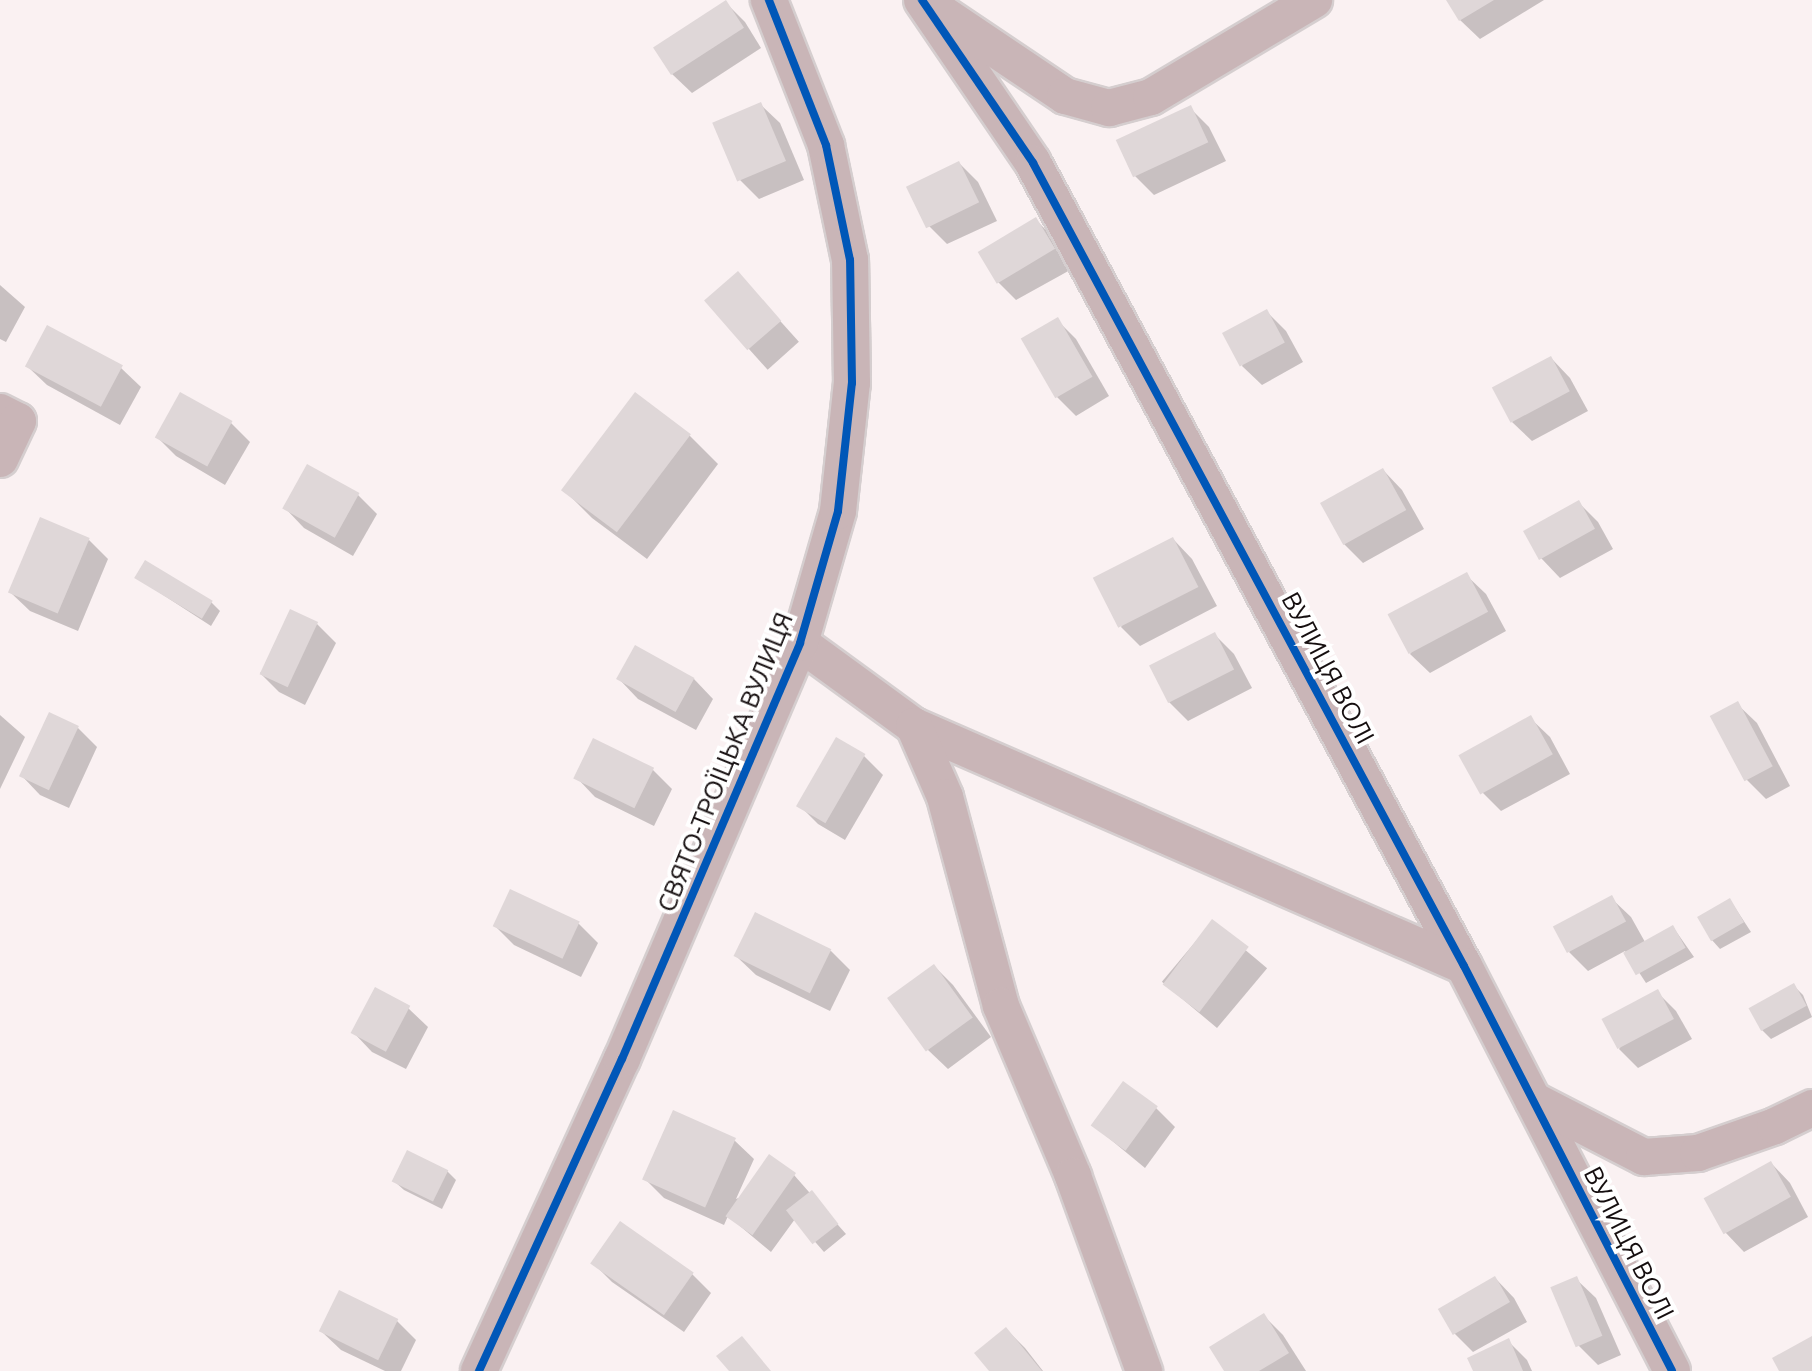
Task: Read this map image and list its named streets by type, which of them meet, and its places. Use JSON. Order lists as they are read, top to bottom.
{
  "streets": {
    "street": ["ВУЛИЦЯ ВОЛІ", "СВЯТО-ТРОЇЦЬКА ВУЛИЦЯ"]
  }
}
